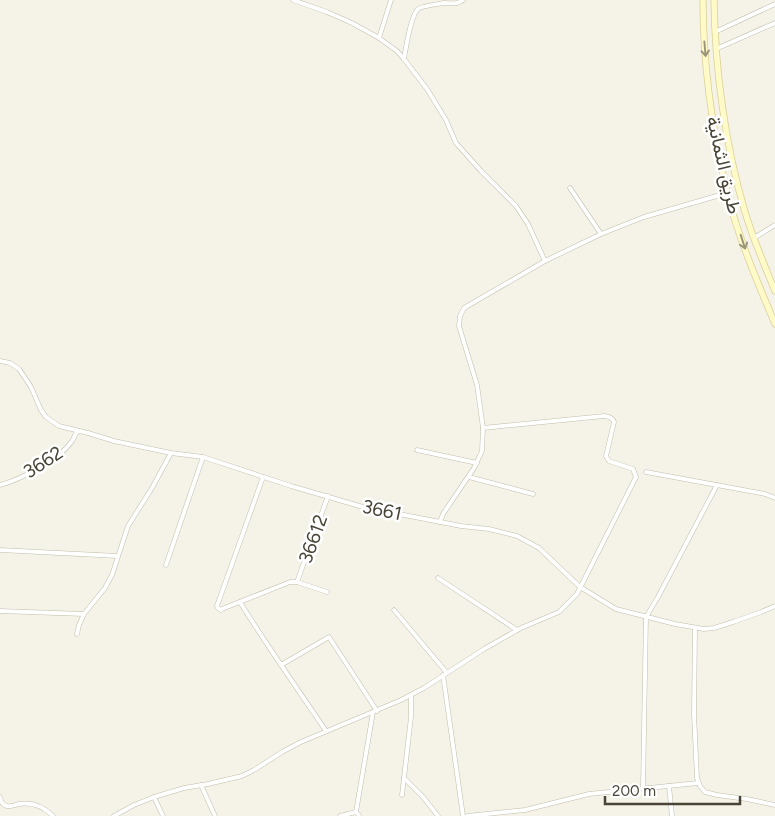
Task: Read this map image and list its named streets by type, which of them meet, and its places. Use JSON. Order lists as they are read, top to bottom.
{
  "streets": {
    "street": [
      "طريق الثمانية",
      "3662",
      "3661",
      "36612"
    ]
  },
  "crossings": [
    ["3662", "3661"],
    ["3661", "36612"]
  ],
  "scale_bar": "200 m"
}
